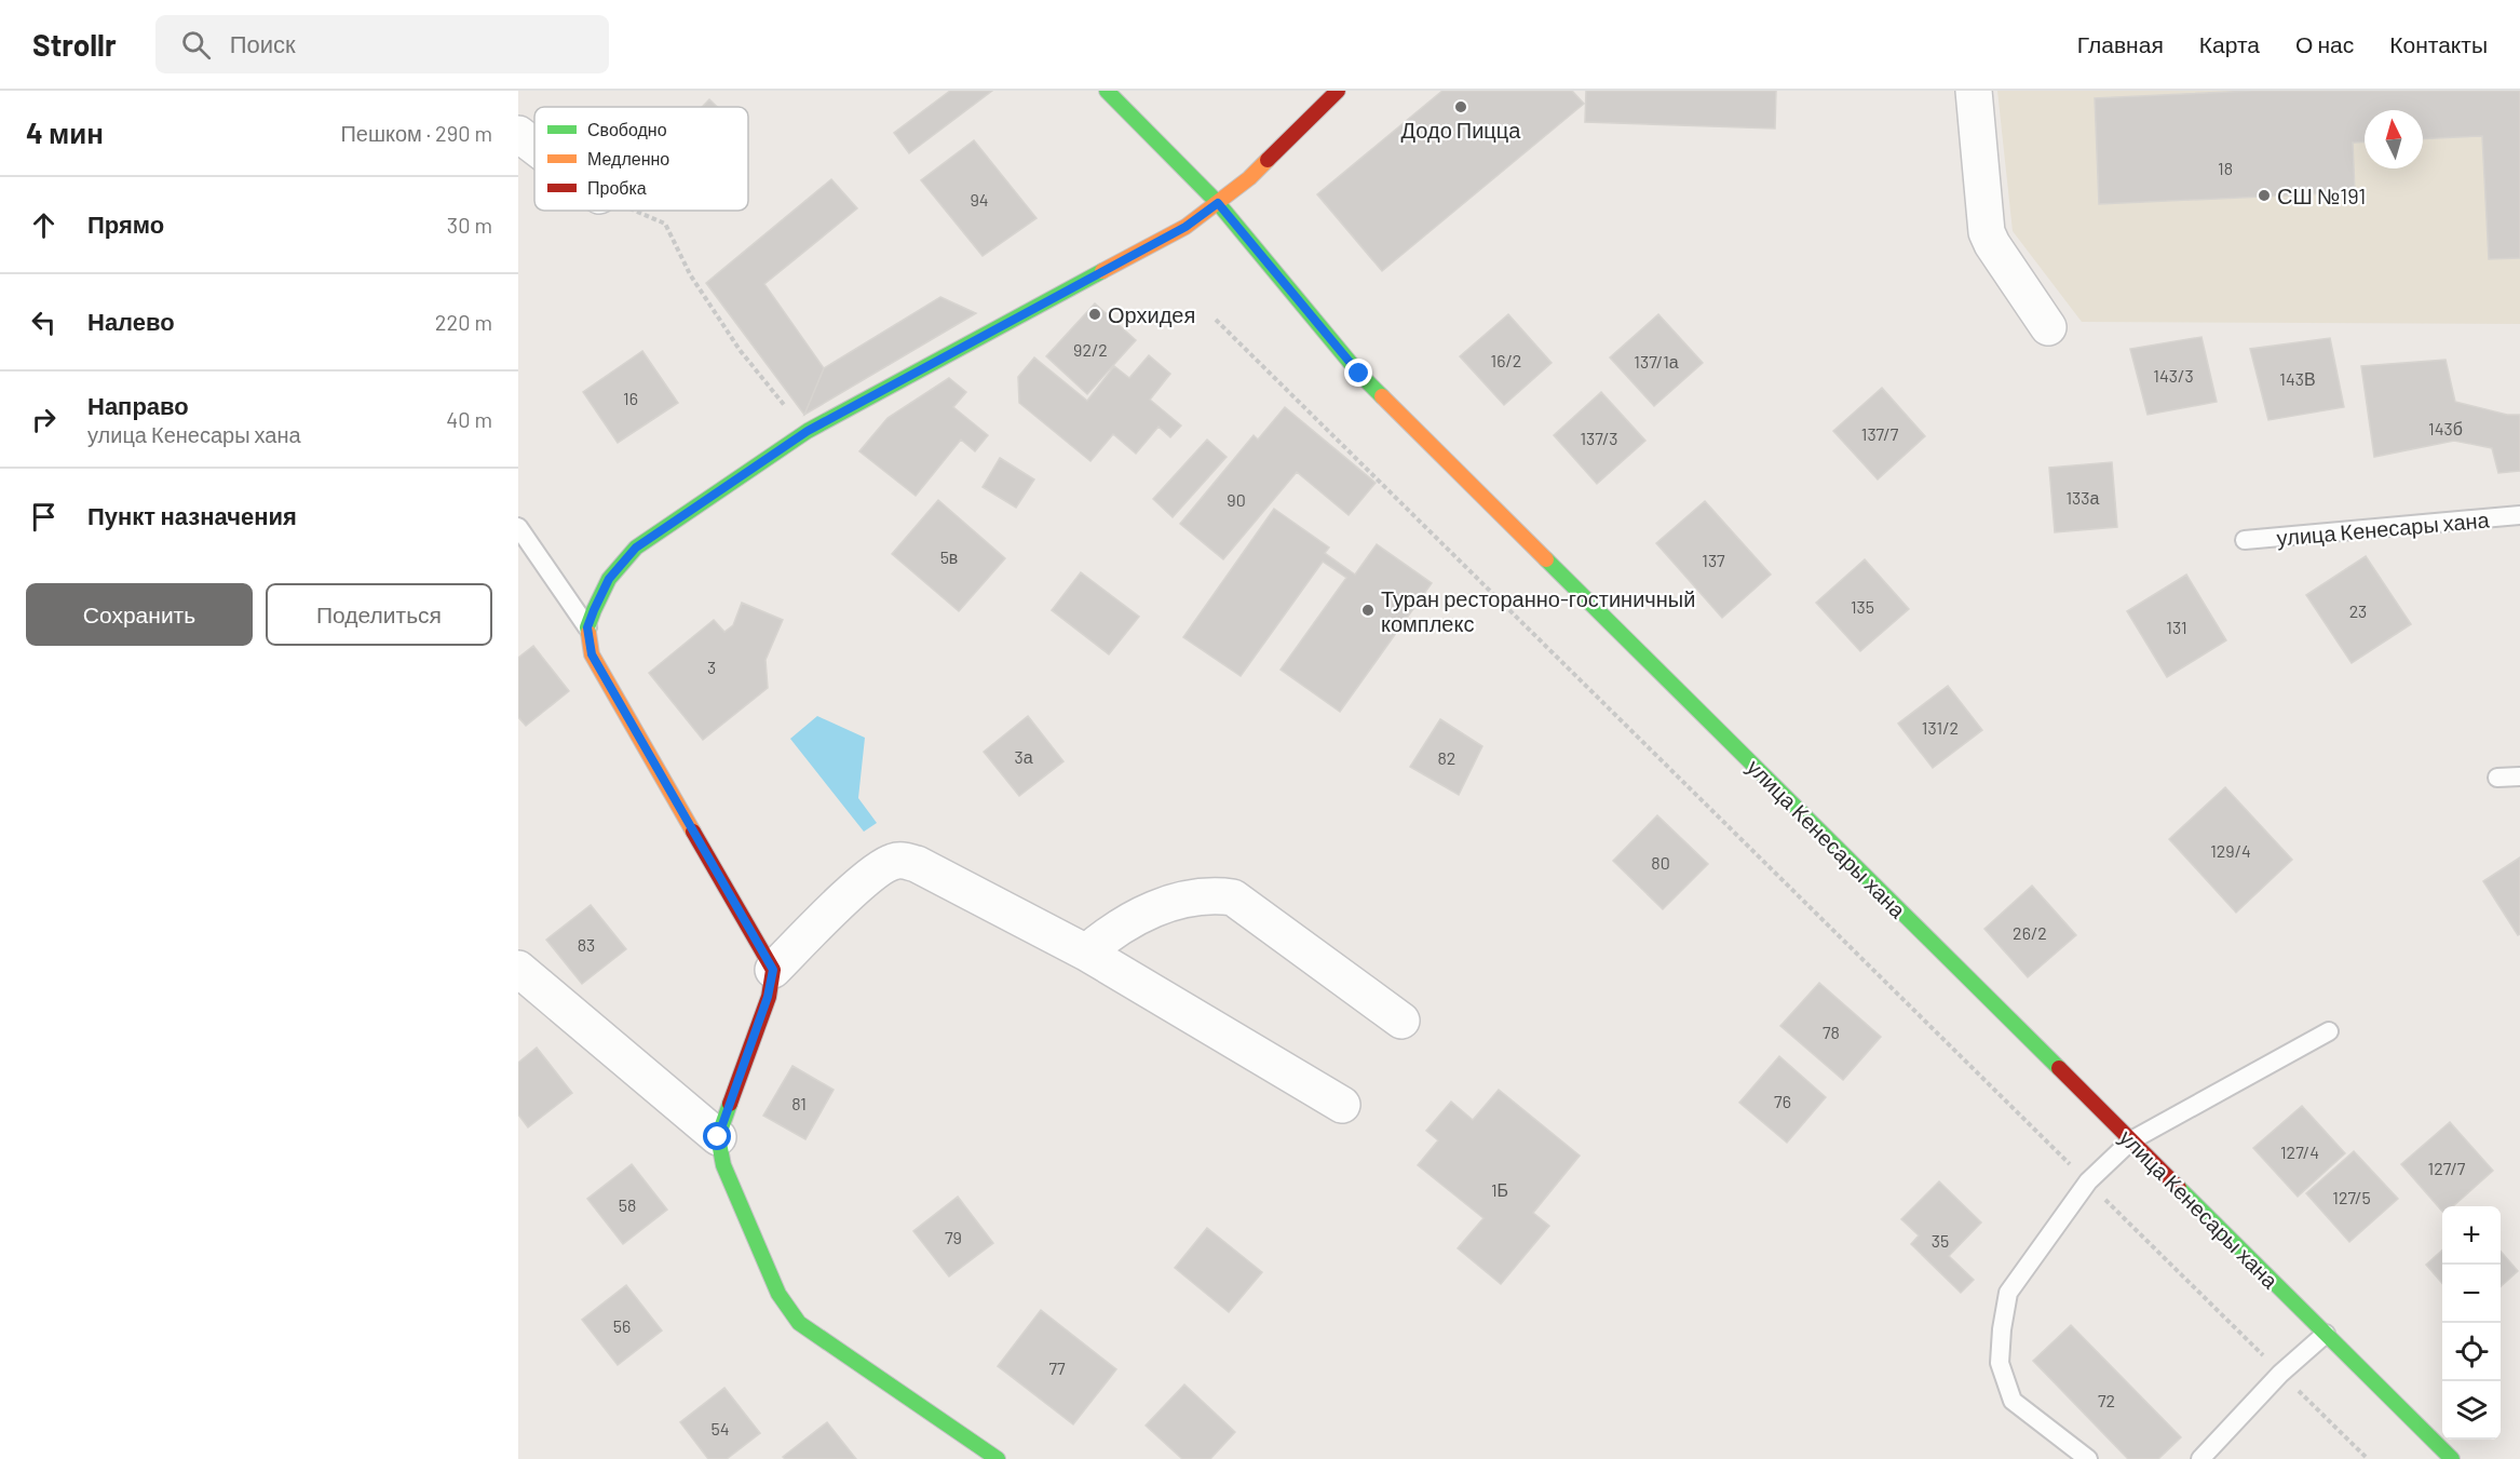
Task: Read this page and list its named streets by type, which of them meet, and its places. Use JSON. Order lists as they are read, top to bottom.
{
  "streets": {
    "street": ["улица Кенесары хана"]
  },
  "places": [
    "Додо Пицца",
    "СШ №191",
    "Орхидея",
    "Туран ресторанно-гостиничный комплекс"
  ],
  "house_numbers": [
    "18",
    "94",
    "92/2",
    "16/2",
    "137/1а",
    "143/3",
    "143В",
    "16",
    "143б",
    "137/7",
    "137/3",
    "133а",
    "90",
    "5в",
    "137",
    "135",
    "23",
    "131",
    "3",
    "131/2",
    "3а",
    "82",
    "129/4",
    "80",
    "26/2",
    "83",
    "78",
    "76",
    "81",
    "127/4",
    "127/7",
    "1Б",
    "127/5",
    "58",
    "79",
    "35",
    "56",
    "77",
    "72",
    "54"
  ],
  "legend": ["Свободно", "Медленно", "Пробка"],
  "north": "top",
  "page": {
    "header": "Strollr",
    "search": "Поиск",
    "nav": [
      "Главная",
      "Карта",
      "О нас",
      "Контакты"
    ],
    "heading": ["4 мин", "Пешком · 290 m"],
    "list": [
      ["Прямо", "30 m"],
      ["Налево", "220 m"],
      ["Направо", "улица Кенесары хана", "40 m"],
      "Пункт назначения"
    ],
    "buttons": ["Сохранить", "Поделиться"],
    "map_buttons": ["+", "−"]
  }
}
